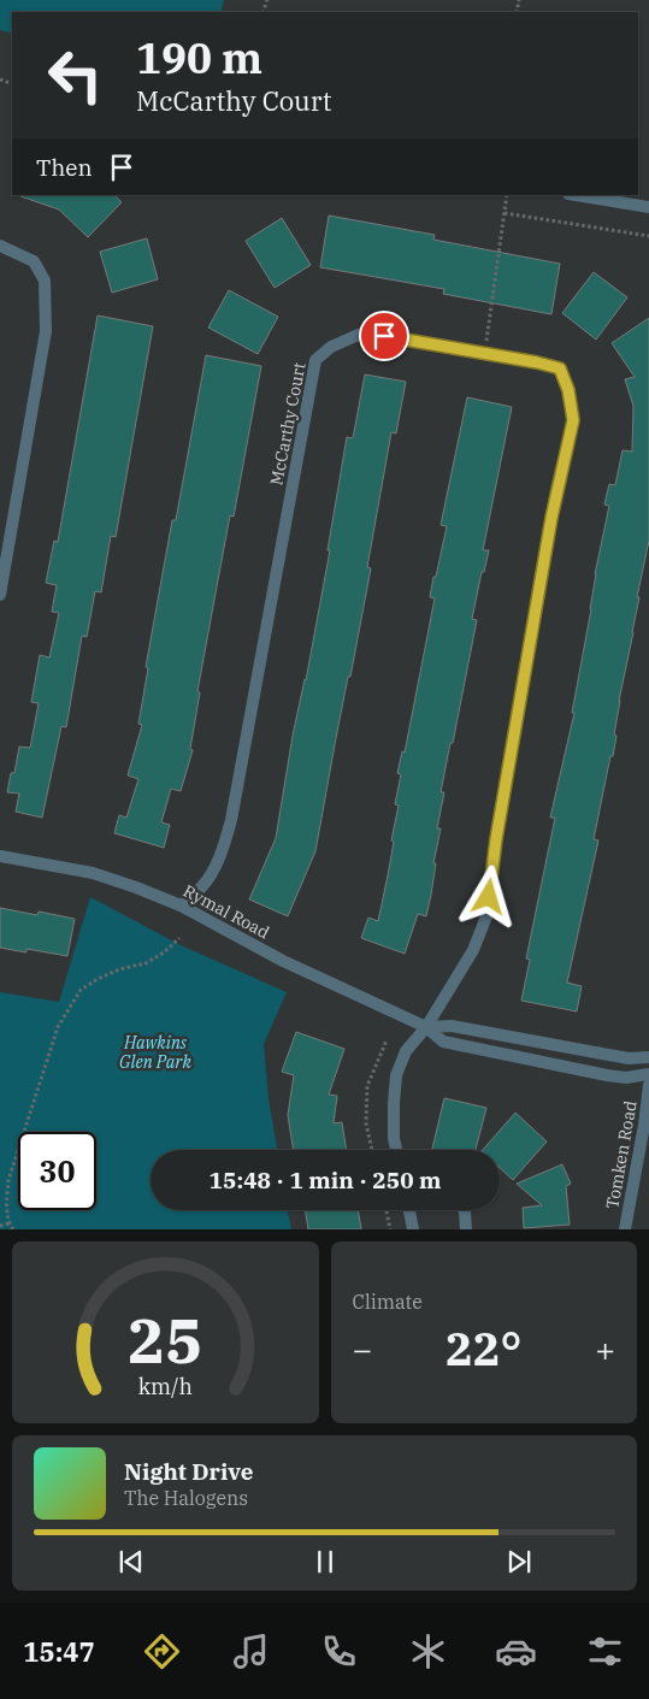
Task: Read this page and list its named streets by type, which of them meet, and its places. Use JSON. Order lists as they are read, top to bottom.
{
  "streets": {
    "street": ["McCarthy Court", "Rymal Road", "Tomken Road"]
  },
  "crossings": [
    ["McCarthy Court", "Rymal Road"]
  ],
  "parks": ["Hawkins Glen Park"],
  "page": {
    "turn": ["190 m", "McCarthy Court"],
    "then": "Then",
    "limit": "30",
    "trip": "15:48 · 1 min · 250 m",
    "tile": "Climate",
    "heat": ["−", "22°", "+"],
    "song": ["Night Drive", "The Halogens"],
    "tabs": "15:47",
    "gauge": ["25", "km/h"]
  }
}
